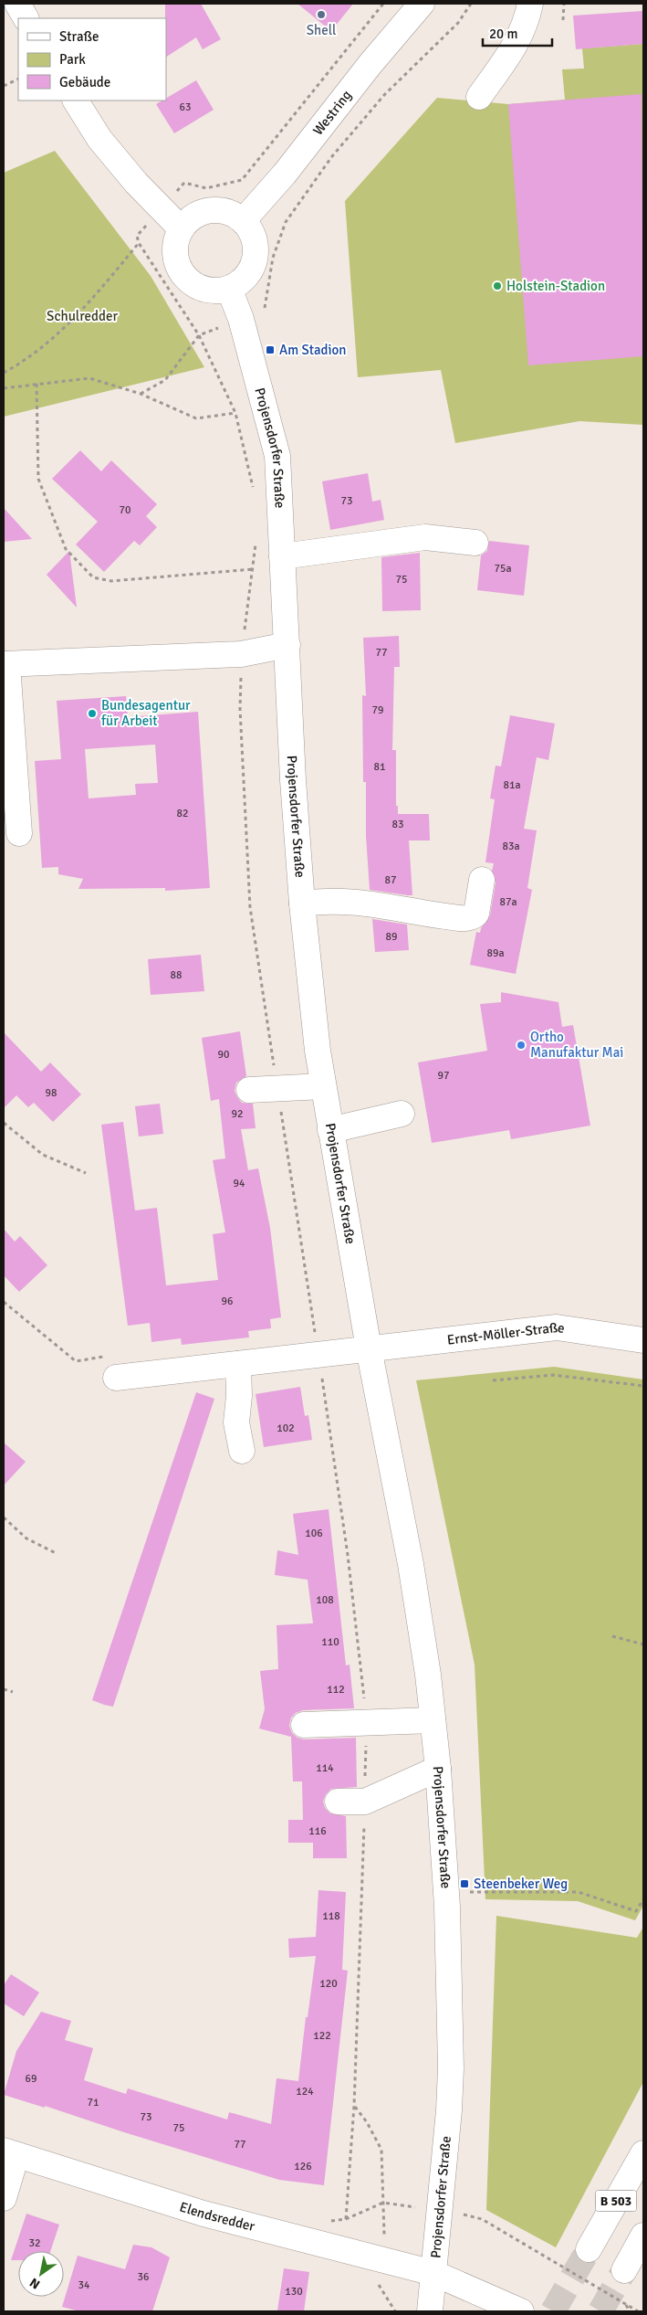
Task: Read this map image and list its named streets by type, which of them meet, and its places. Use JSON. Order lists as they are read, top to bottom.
{
  "streets": {
    "main road": [
      "Westring",
      "Projensdorfer Straße",
      "Ernst-Möller-Straße",
      "B 503",
      "Elendsredder"
    ]
  },
  "crossings": [
    ["Westring", "Projensdorfer Straße"],
    ["Projensdorfer Straße", "Ernst-Möller-Straße"],
    ["Projensdorfer Straße", "Elendsredder"]
  ],
  "parks": ["Schulredder"],
  "places": {
    "other": [
      "Shell",
      "Holstein-Stadion",
      "Bundesagentur für Arbeit",
      "Ortho Manufaktur Mai"
    ],
    "transit": ["Am Stadion", "Steenbeker Weg"]
  },
  "house_numbers": [
    "63",
    "73",
    "70",
    "75a",
    "75",
    "77",
    "79",
    "81",
    "81a",
    "82",
    "83",
    "83a",
    "87",
    "87a",
    "89",
    "89a",
    "88",
    "90",
    "97",
    "98",
    "92",
    "94",
    "96",
    "102",
    "106",
    "108",
    "110",
    "112",
    "114",
    "116",
    "118",
    "120",
    "122",
    "69",
    "124",
    "71",
    "73",
    "75",
    "77",
    "126",
    "32",
    "36",
    "34",
    "130"
  ],
  "legend": ["Straße", "Park", "Gebäude"],
  "scale_bar": "20 m",
  "north": "bottom left"
}
